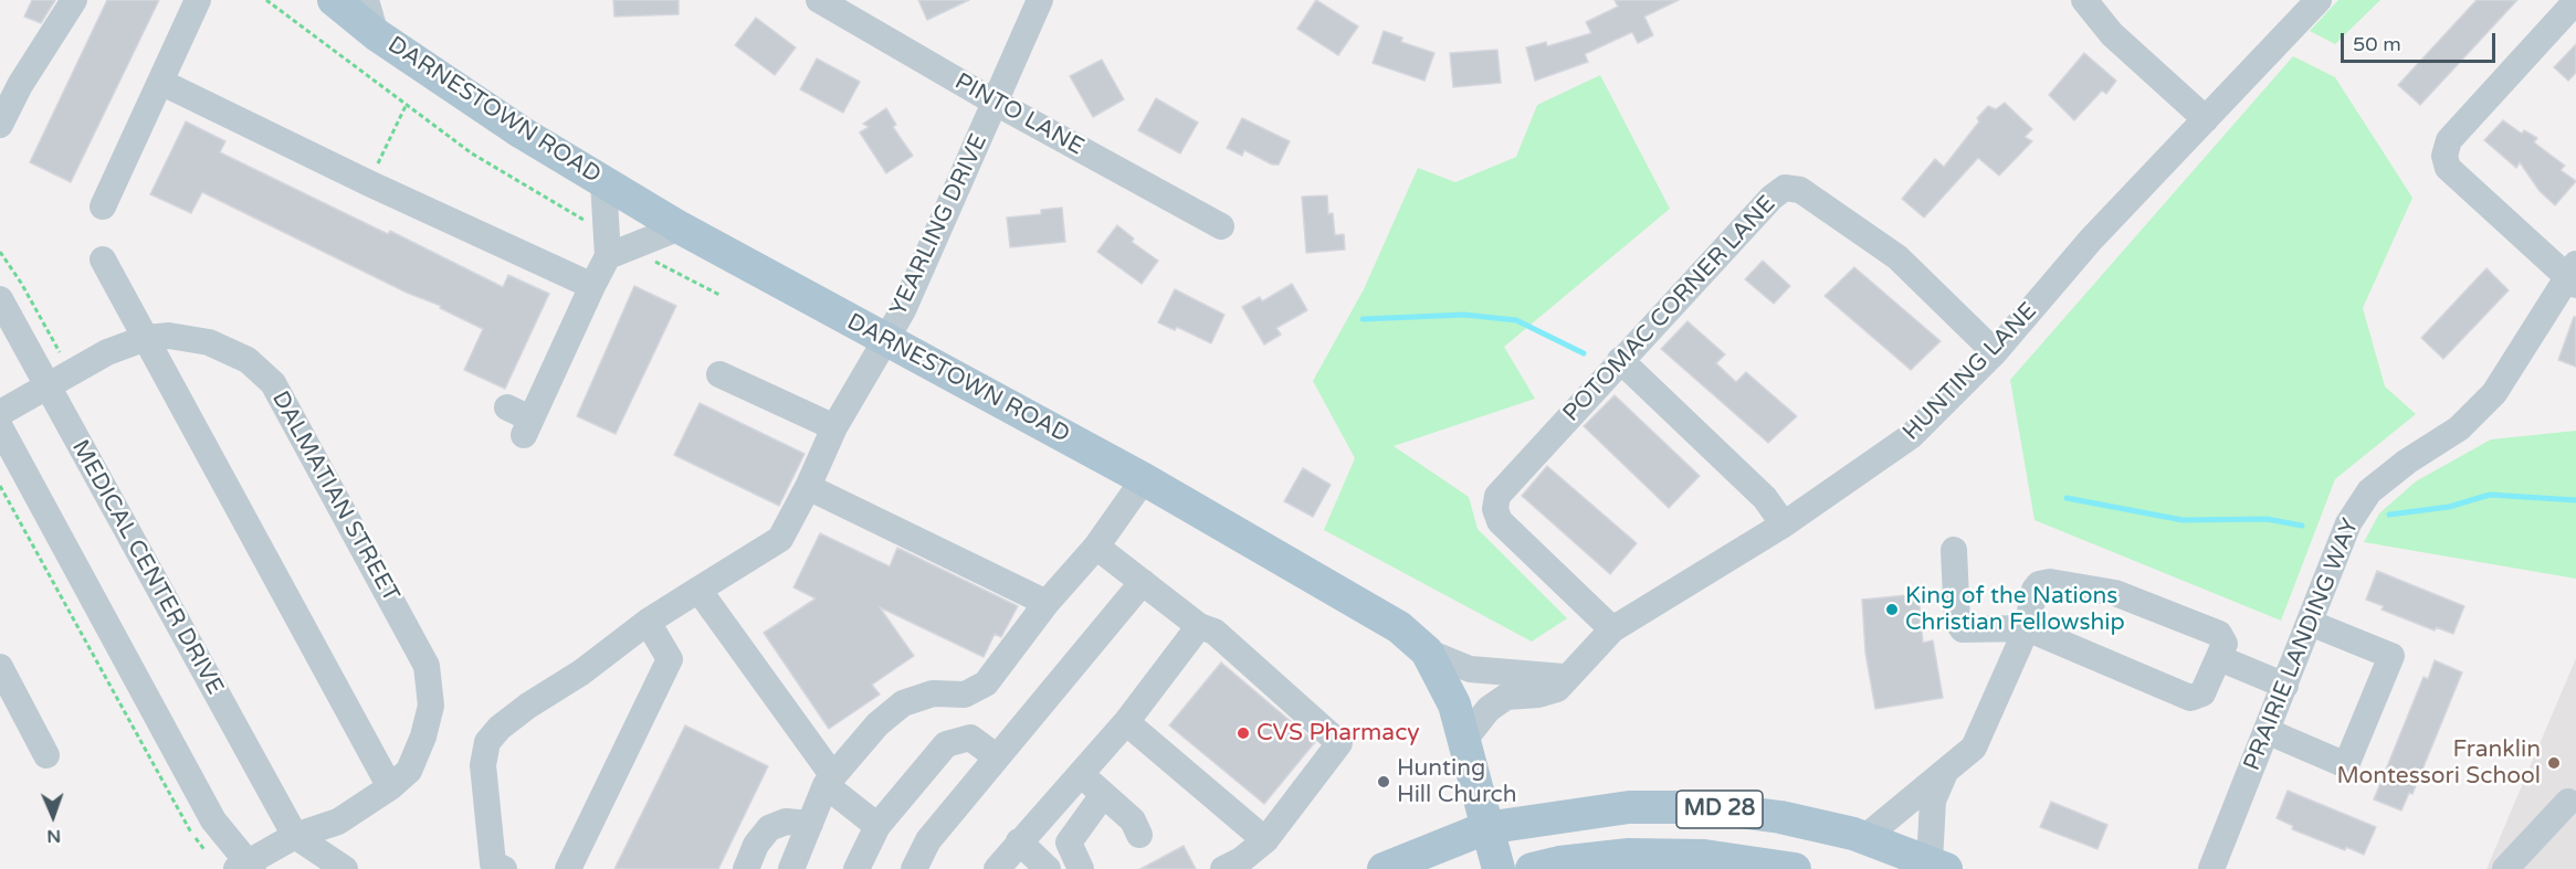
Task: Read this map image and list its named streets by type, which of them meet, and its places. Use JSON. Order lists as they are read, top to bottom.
{
  "streets": {
    "main road": ["DARNESTOWN ROAD", "MD 28"],
    "street": [
      "PINTO LANE",
      "YEARLING DRIVE",
      "POTOMAC CORNER LANE",
      "HUNTING LANE",
      "DALMATIAN STREET",
      "MEDICAL CENTER DRIVE",
      "PRAIRIE LANDING WAY"
    ]
  },
  "crossings": [
    ["DARNESTOWN ROAD", "YEARLING DRIVE"],
    ["DARNESTOWN ROAD", "HUNTING LANE"],
    ["DARNESTOWN ROAD", "MD 28"],
    ["PINTO LANE", "YEARLING DRIVE"],
    ["POTOMAC CORNER LANE", "HUNTING LANE"],
    ["DALMATIAN STREET", "MEDICAL CENTER DRIVE"]
  ],
  "places": [
    "King of the Nations Christian Fellowship",
    "CVS Pharmacy",
    "Franklin Montessori School",
    "Hunting Hill Church"
  ],
  "scale_bar": "50 m",
  "north": "bottom"
}
